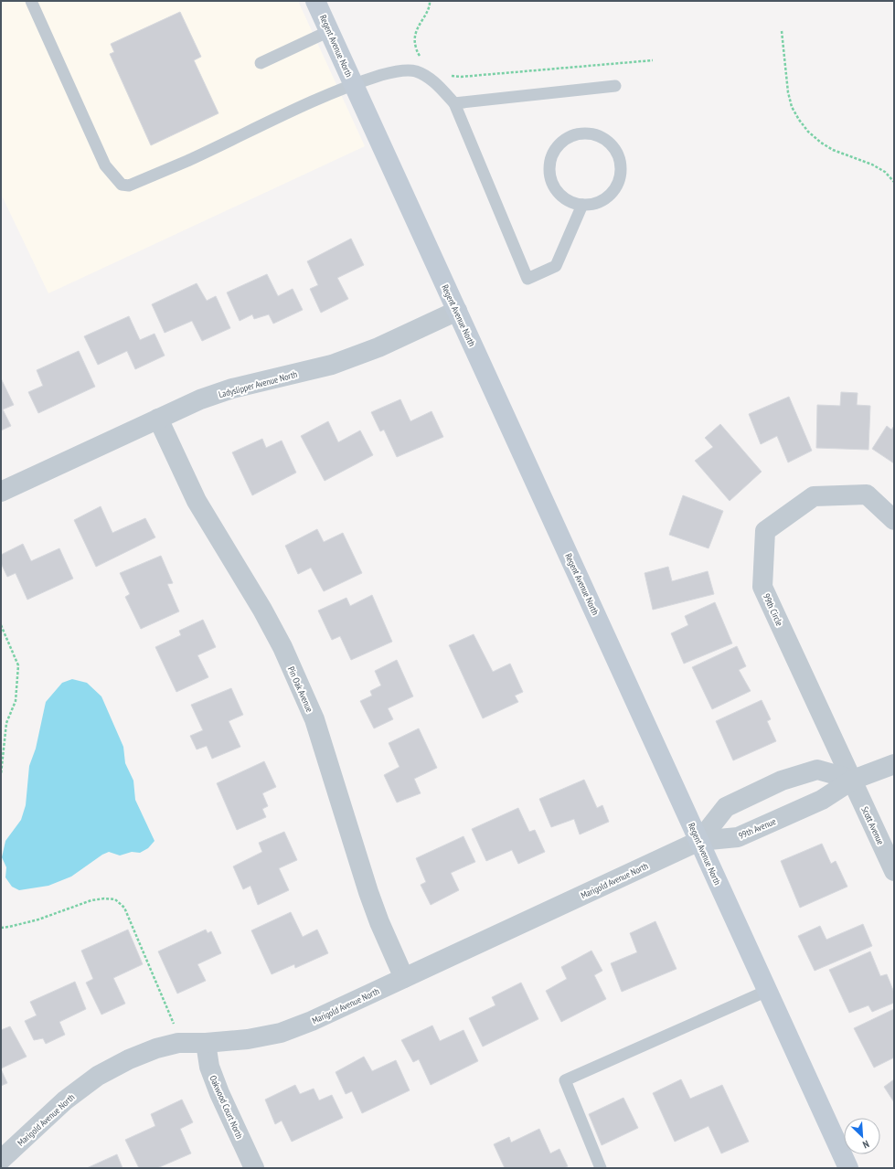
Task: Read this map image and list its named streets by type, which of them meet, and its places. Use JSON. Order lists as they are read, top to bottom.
{
  "streets": {
    "street": [
      "Regent Avenue North",
      "Ladyslipper Avenue North",
      "99th Circle",
      "Pin Oak Avenue",
      "Scott Avenue",
      "99th Avenue",
      "Marigold Avenue North",
      "Oakwood Court North"
    ]
  },
  "crossings": [
    ["Regent Avenue North", "Ladyslipper Avenue North"],
    ["Regent Avenue North", "99th Avenue"],
    ["Regent Avenue North", "Marigold Avenue North"],
    ["Ladyslipper Avenue North", "Pin Oak Avenue"],
    ["99th Circle", "Scott Avenue"],
    ["99th Circle", "99th Avenue"],
    ["Pin Oak Avenue", "Marigold Avenue North"],
    ["Scott Avenue", "99th Avenue"],
    ["99th Avenue", "Marigold Avenue North"],
    ["Marigold Avenue North", "Oakwood Court North"]
  ],
  "north": "bottom right"
}
